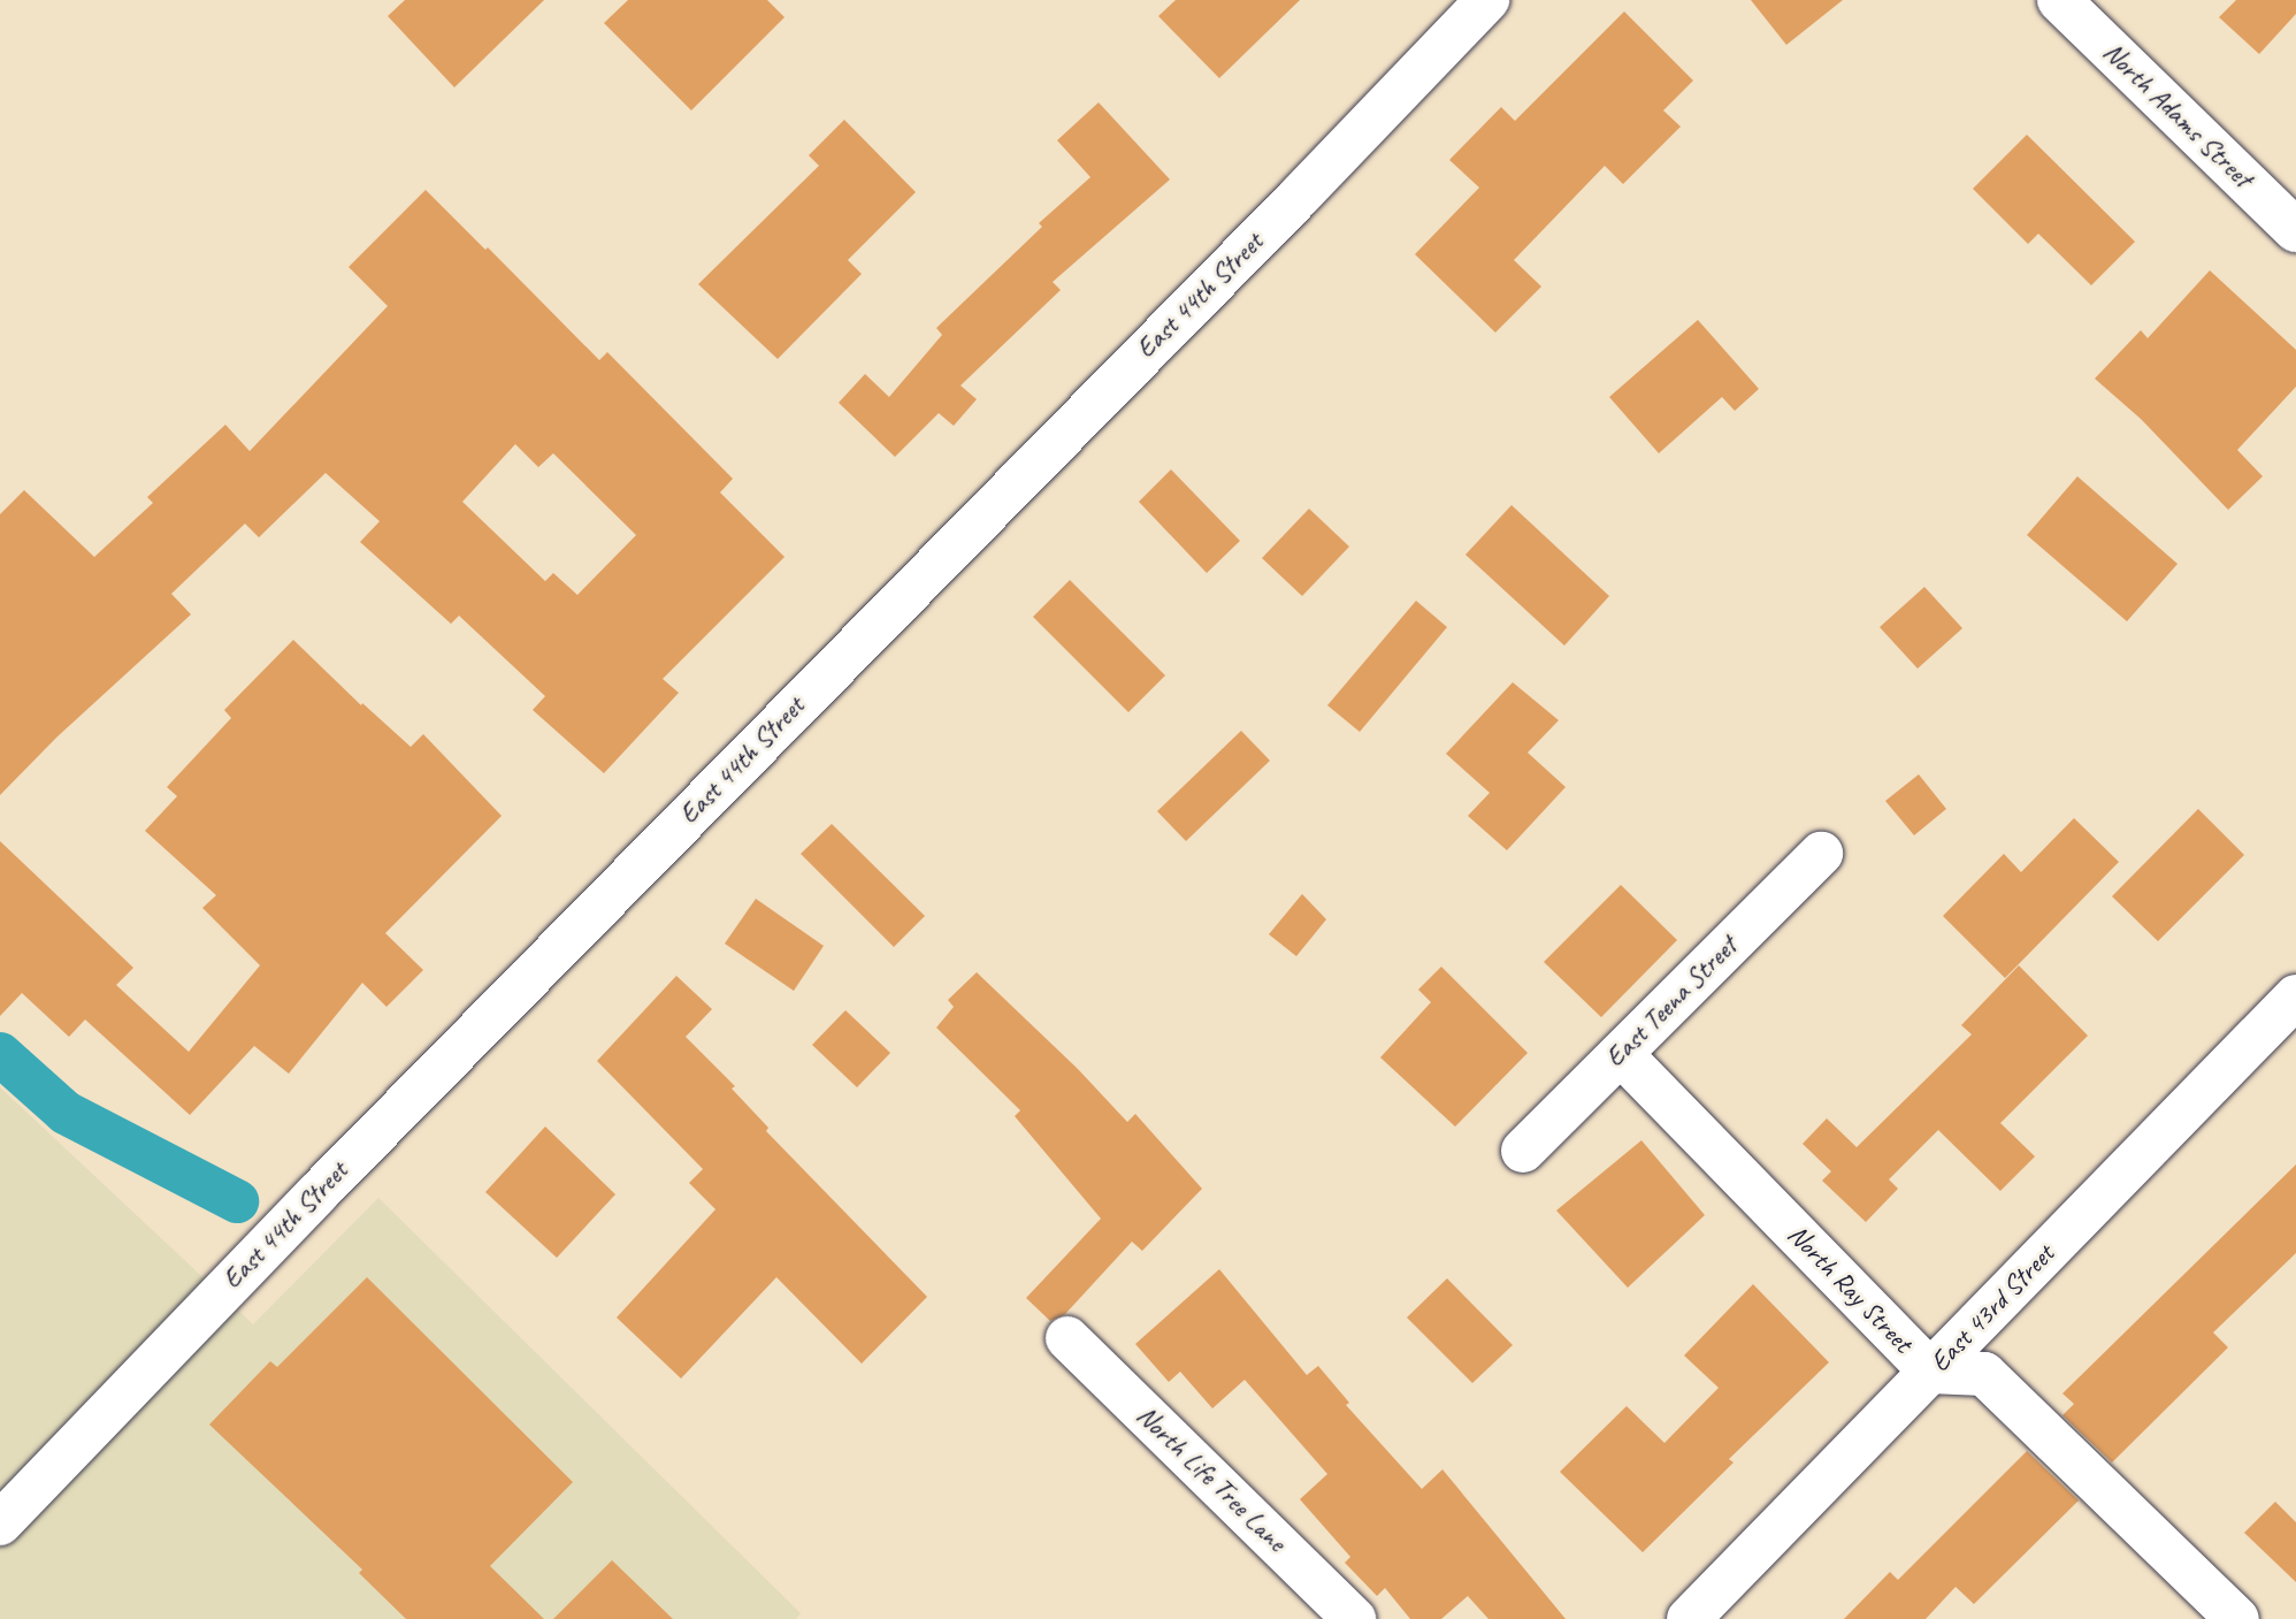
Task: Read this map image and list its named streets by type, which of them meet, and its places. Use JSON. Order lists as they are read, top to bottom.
{
  "streets": {
    "street": [
      "North Adams Street",
      "East 44th Street",
      "East Teena Street",
      "North Ray Street",
      "East 43rd Street",
      "North Life Tree Lane"
    ]
  },
  "crossings": [
    ["East Teena Street", "North Ray Street"],
    ["North Ray Street", "East 43rd Street"]
  ]
}
